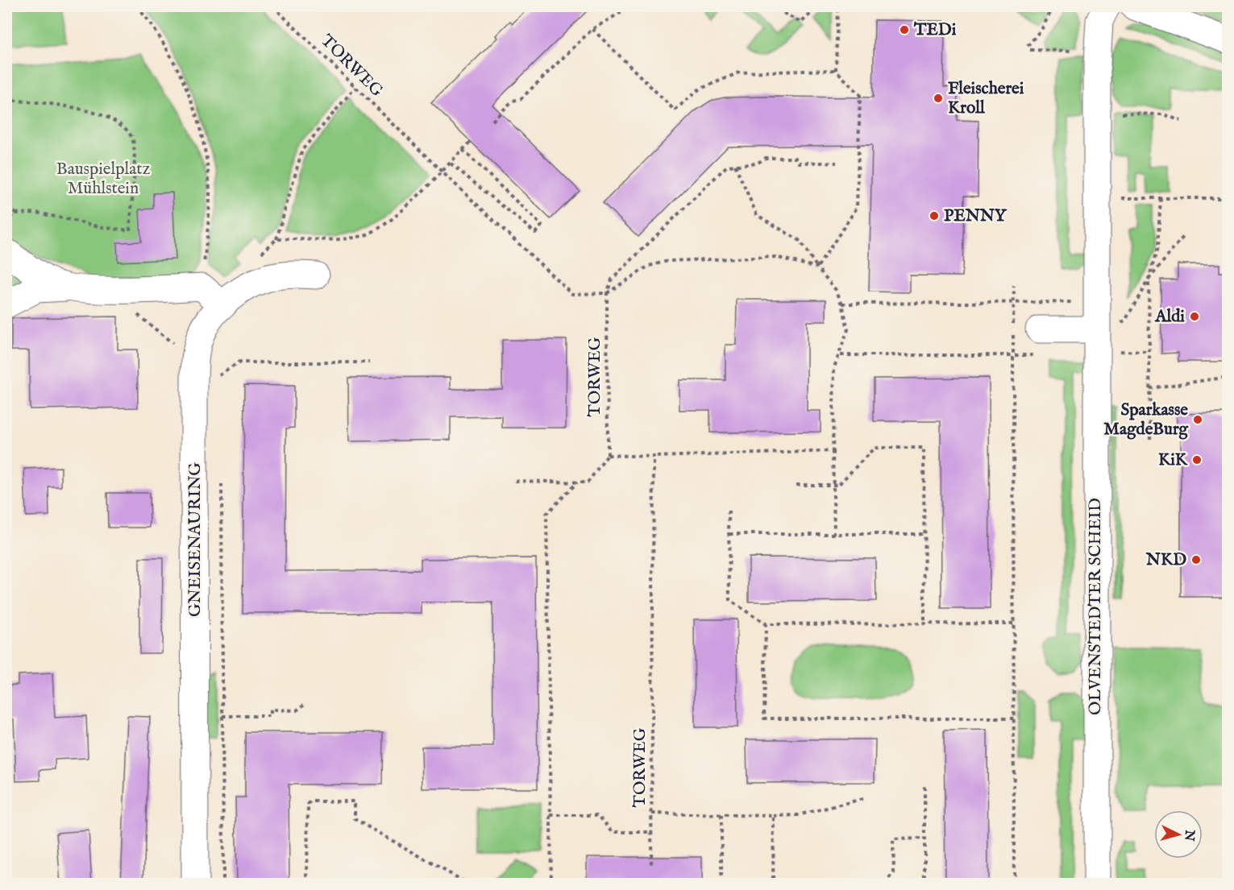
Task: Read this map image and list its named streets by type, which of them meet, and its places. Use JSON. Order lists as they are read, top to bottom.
{
  "streets": {
    "street": ["GNEISENAURING", "OLVENSTEDTER SCHEID"],
    "path": ["TORWEG"]
  },
  "parks": ["Bauspielplatz Mühlstein"],
  "places": [
    "TEDi",
    "Fleischerei Kroll",
    "PENNY",
    "Aldi",
    "Sparkasse MagdeBurg",
    "KiK",
    "NKD"
  ],
  "north": "right"
}
